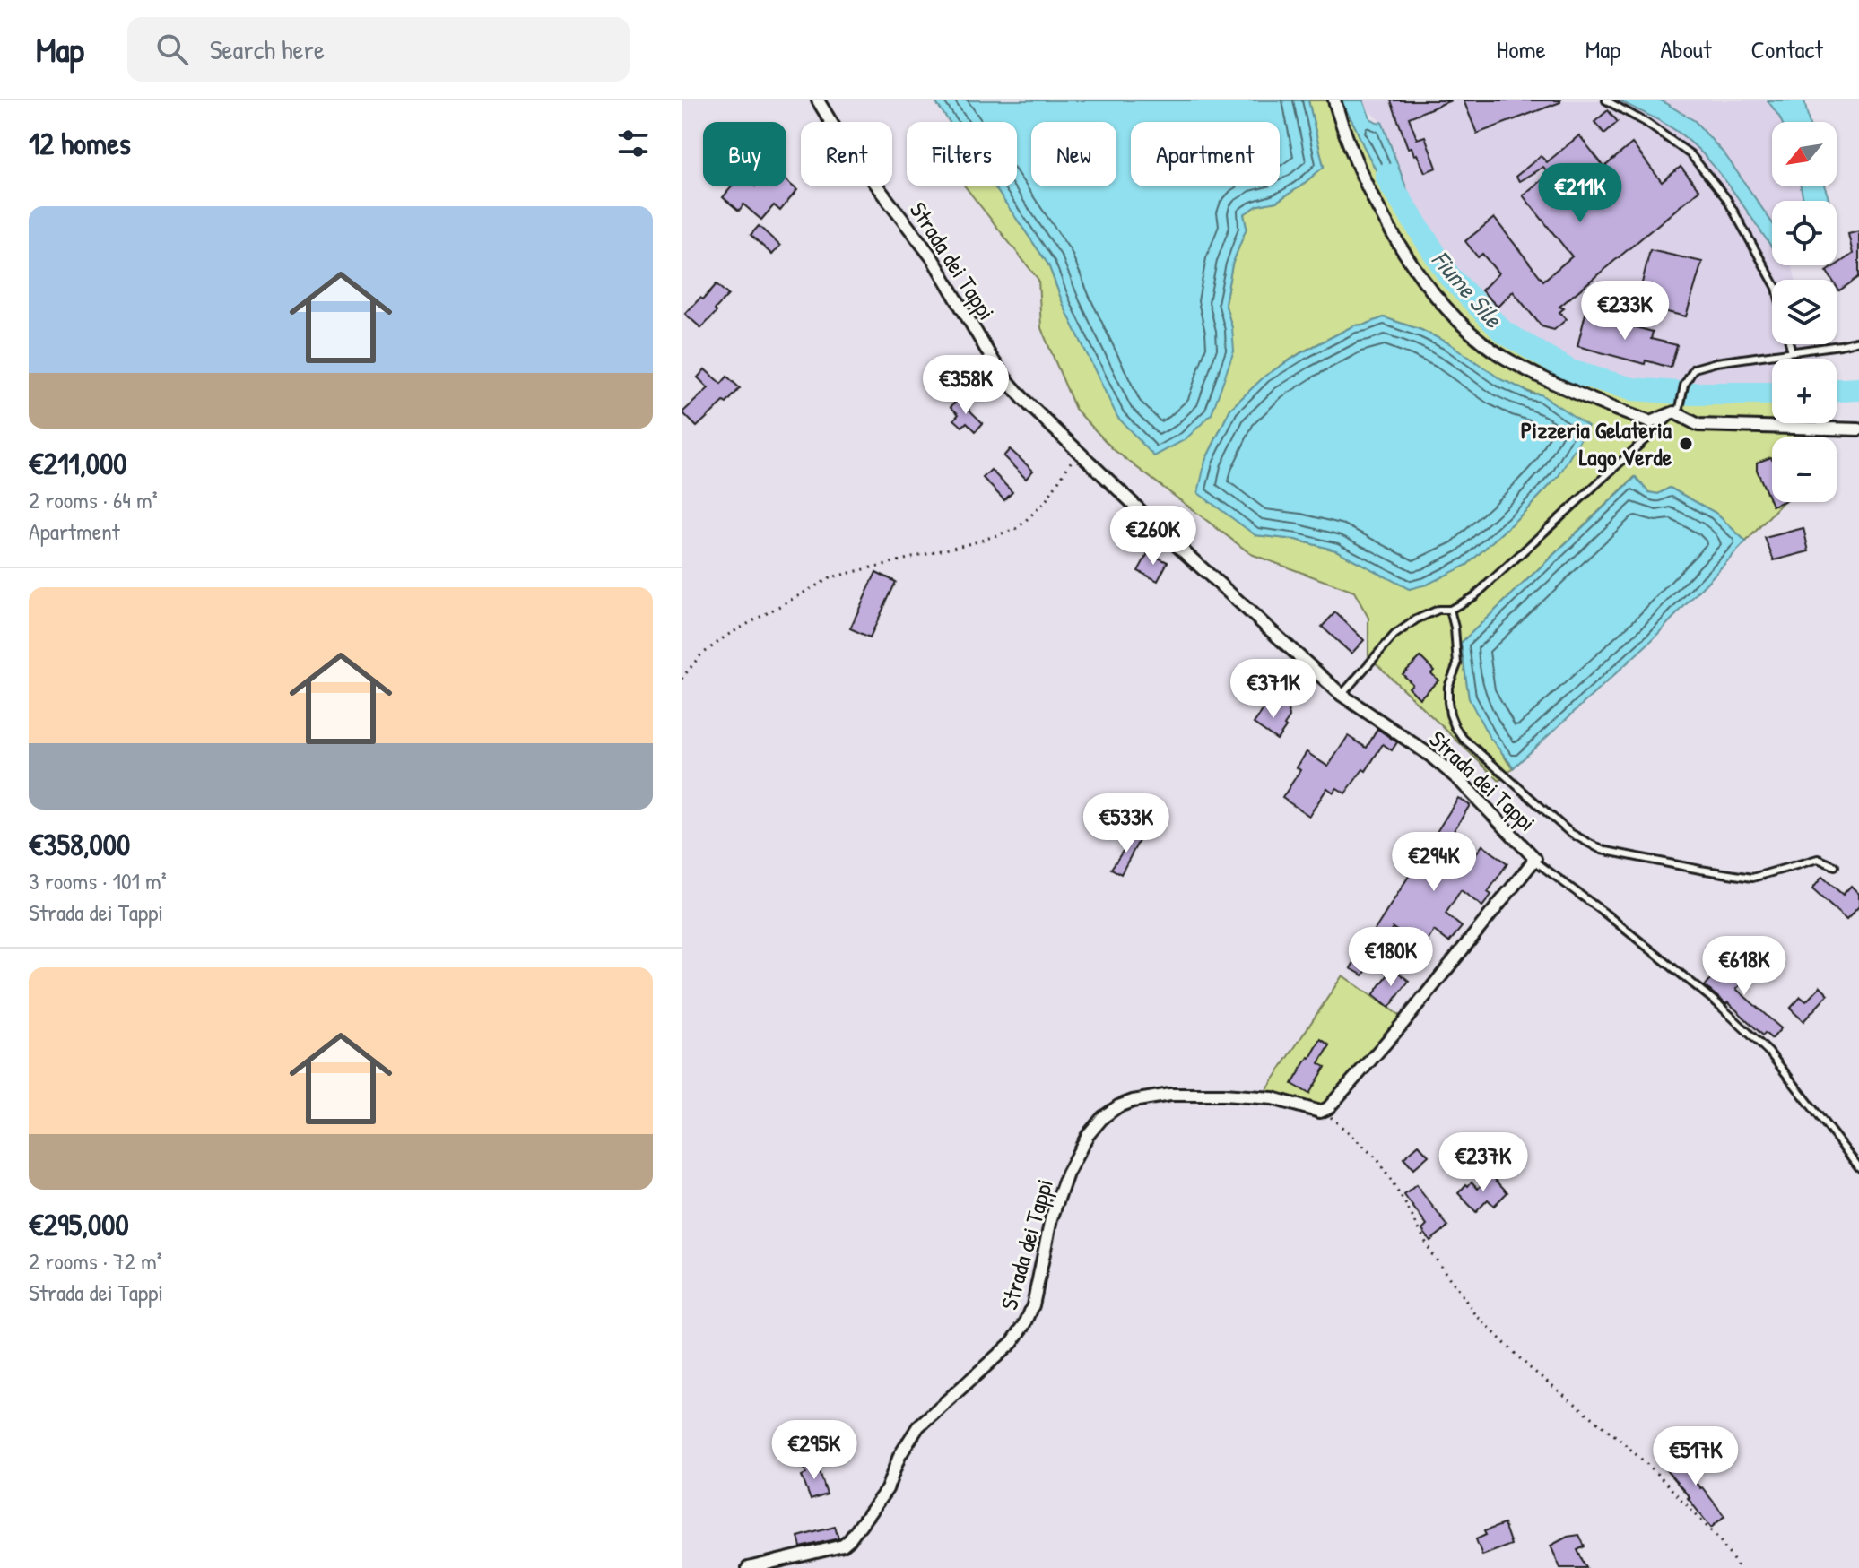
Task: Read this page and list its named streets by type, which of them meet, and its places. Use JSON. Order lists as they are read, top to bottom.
{
  "streets": {
    "street": ["Strada dei Tappi"]
  },
  "water": ["Fiume Sile"],
  "places": ["Pizzeria Gelateria Lago Verde"],
  "north": "bottom left",
  "page": {
    "header": "Map",
    "search": "Search here",
    "nav": [
      "Home",
      "Map",
      "About",
      "Contact"
    ],
    "heading": "12 homes",
    "map_buttons": ["+", "−"],
    "chip": [
      "Buy",
      "Rent",
      "Filters",
      "New",
      "Apartment"
    ],
    "price": [
      "€211K",
      "€233K",
      "€358K",
      "€260K",
      "€371K",
      "€533K",
      "€294K",
      "€180K",
      "€618K",
      "€237K",
      "€295K",
      "€517K"
    ],
    "list": [
      {
        "name": "€211,000",
        "note": "2 rooms · 64 m² · Apartment"
      },
      {
        "name": "€358,000",
        "note": "3 rooms · 101 m² · Strada dei Tappi"
      },
      {
        "name": "€295,000",
        "note": "2 rooms · 72 m² · Strada dei Tappi"
      }
    ]
  }
}
